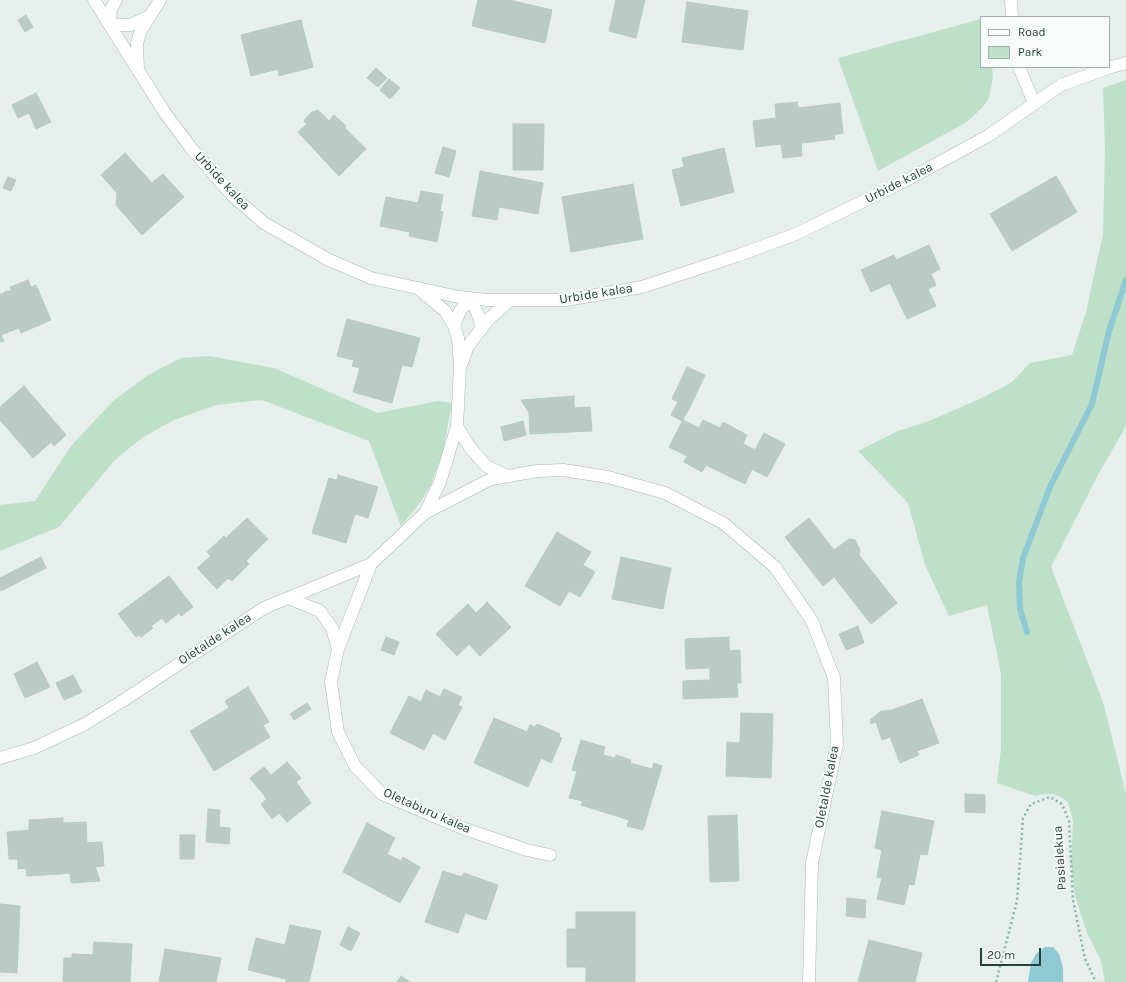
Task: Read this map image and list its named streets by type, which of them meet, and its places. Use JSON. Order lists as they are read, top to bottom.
{
  "streets": {
    "street": ["Urbide kalea", "Oletalde kalea", "Oletaburu kalea"],
    "path": ["Pasialekua"]
  },
  "crossings": [
    ["Oletalde kalea", "Oletaburu kalea"]
  ],
  "legend": ["Road", "Park"],
  "scale_bar": "20 m"
}
